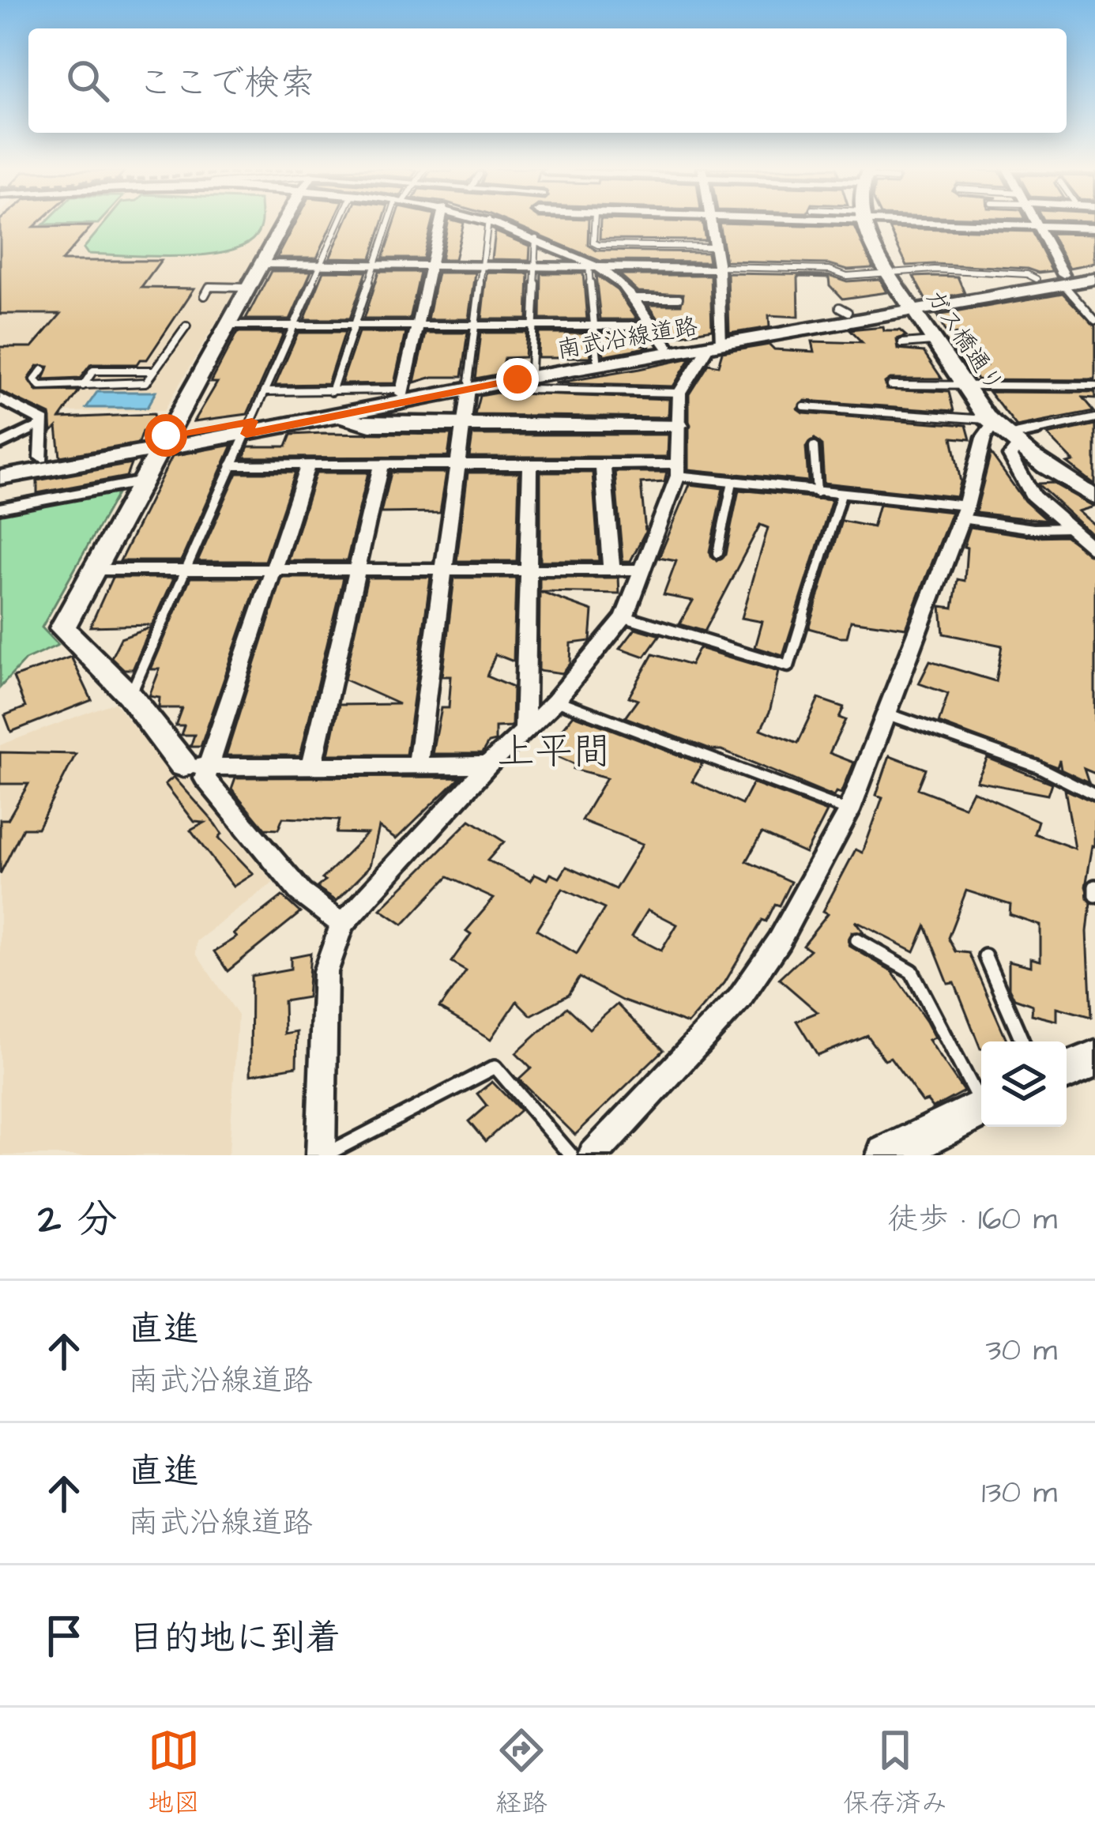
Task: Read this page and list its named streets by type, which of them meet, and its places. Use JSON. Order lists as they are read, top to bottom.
{
  "streets": {
    "street": ["南武沿線道路", "ガス橋通り"]
  },
  "crossings": [
    ["南武沿線道路", "ガス橋通り"]
  ],
  "districts": ["上平間"],
  "page": {
    "search": "ここで検索",
    "heading": ["2 分", "徒歩 · 160 m"],
    "list": [
      ["直進", "南武沿線道路", "30 m"],
      ["直進", "南武沿線道路", "130 m"],
      "目的地に到着"
    ],
    "nav": ["地図", "経路", "保存済み"]
  }
}
